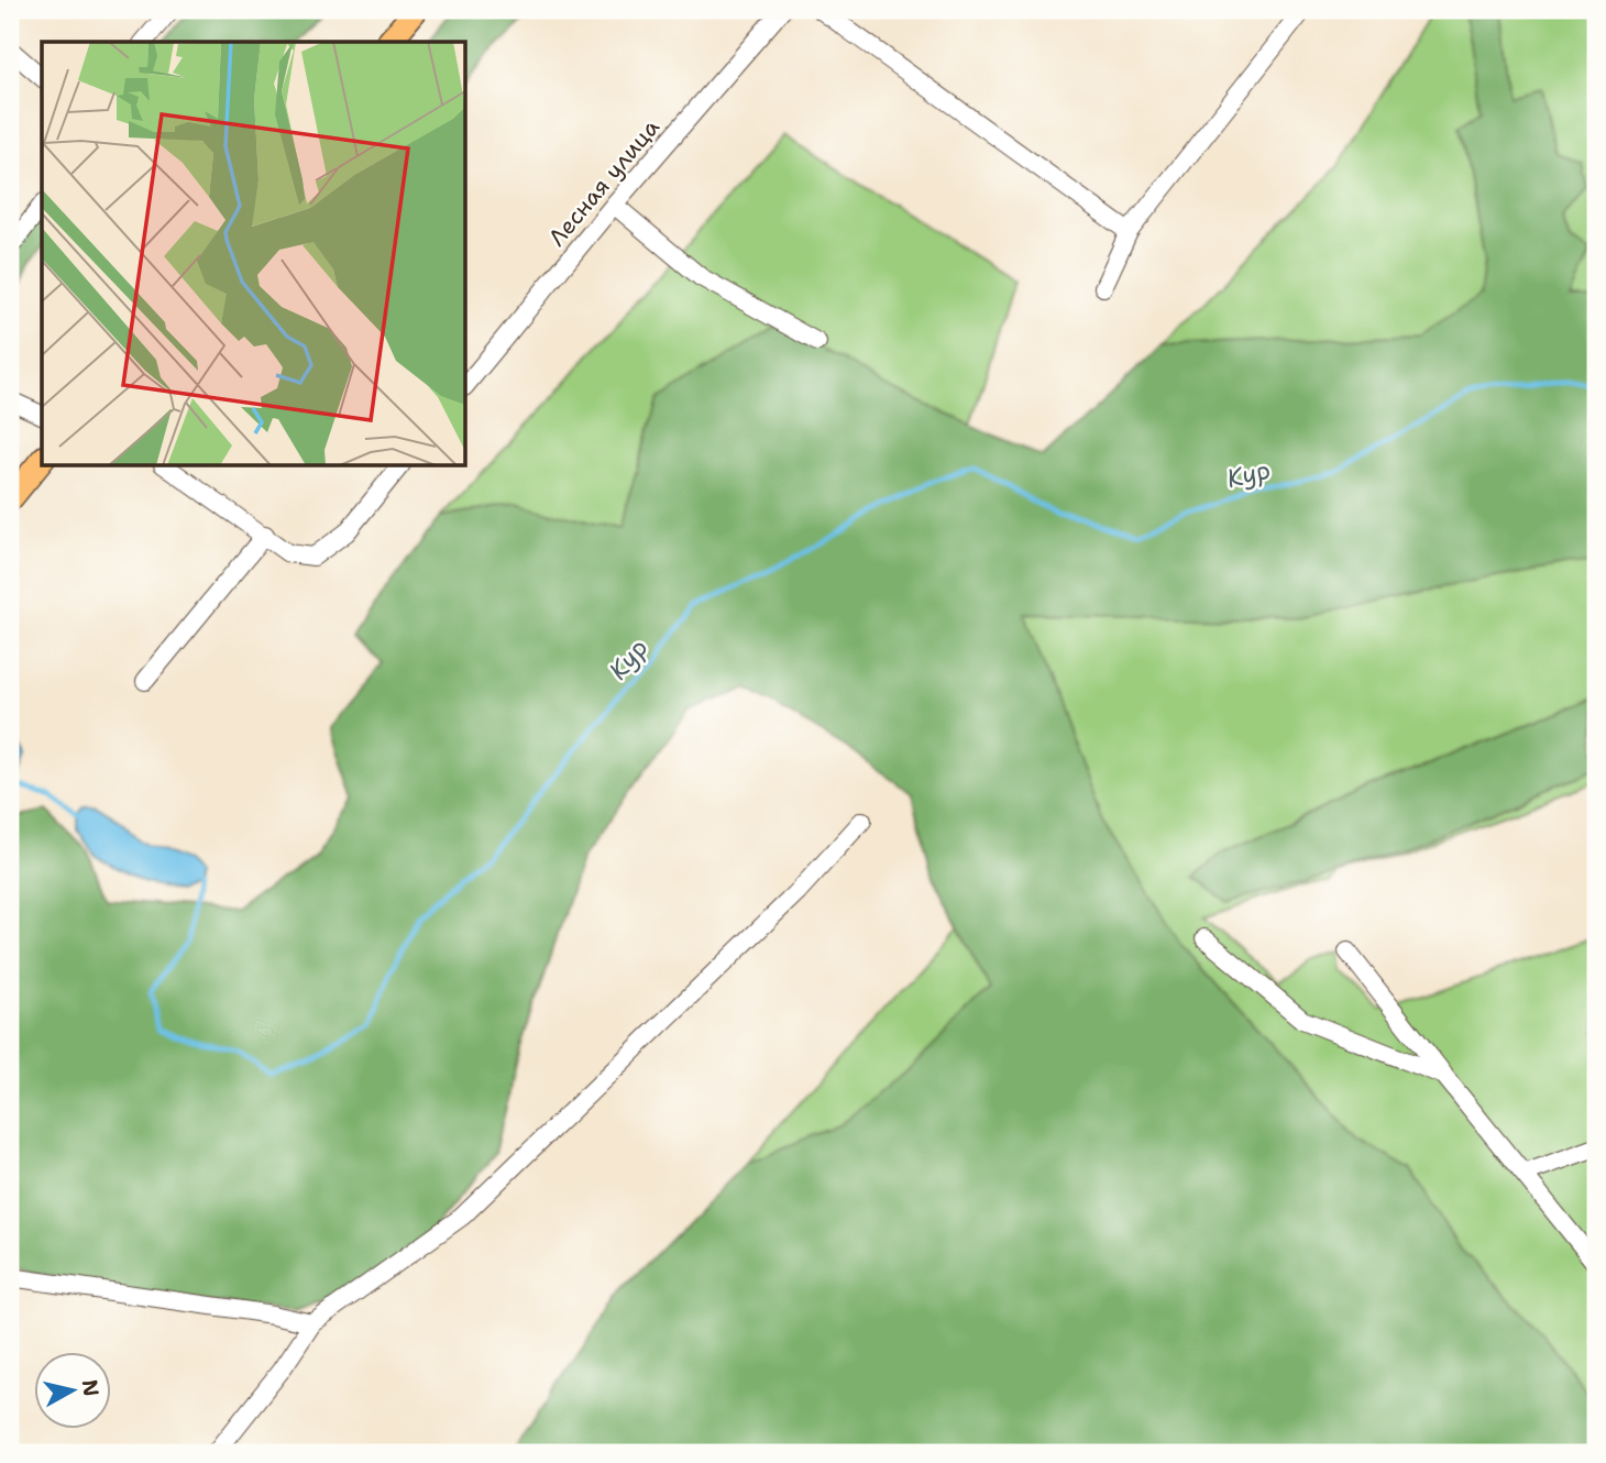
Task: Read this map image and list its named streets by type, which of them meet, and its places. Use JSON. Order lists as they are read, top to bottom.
{
  "streets": {
    "street": ["Лесная улица"]
  },
  "water": ["Кур"],
  "north": "right"
}
